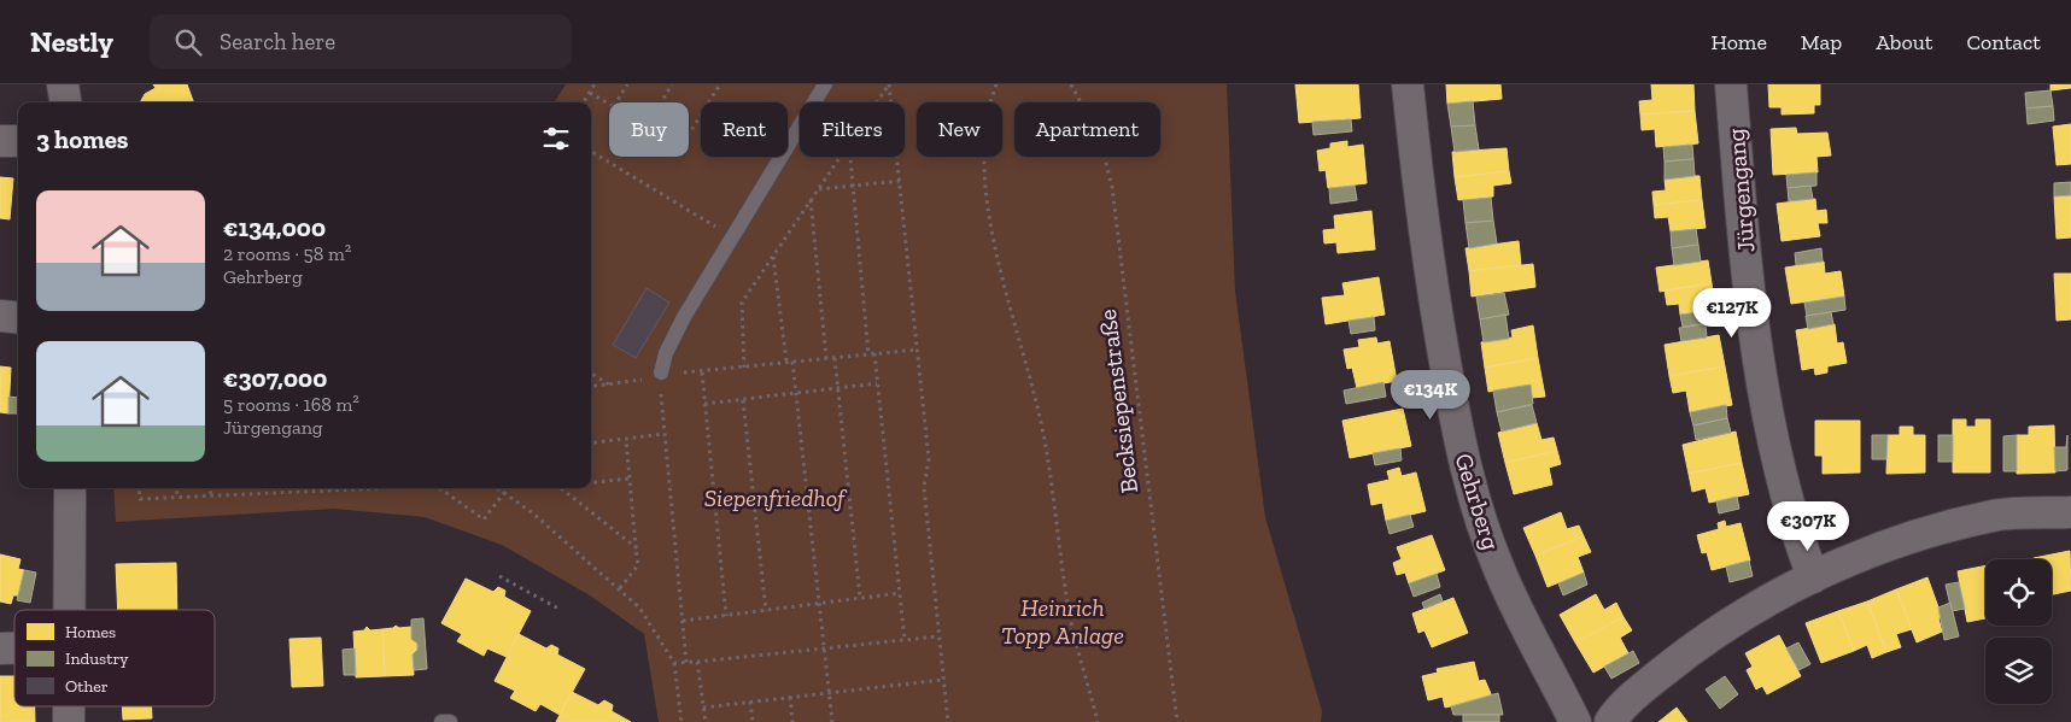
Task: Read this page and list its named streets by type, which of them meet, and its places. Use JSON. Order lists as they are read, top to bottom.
{
  "streets": {
    "street": ["Jürgengang", "Gehrberg"],
    "path": ["Becksiepenstraße"]
  },
  "parks": ["Siepenfriedhof", "Heinrich Topp Anlage"],
  "legend": ["Homes", "Industry", "Other"],
  "page": {
    "header": "Nestly",
    "search": "Search here",
    "nav": [
      "Home",
      "Map",
      "About",
      "Contact"
    ],
    "chip": [
      "Buy",
      "Rent",
      "Filters",
      "New",
      "Apartment"
    ],
    "heading": "3 homes",
    "list": [
      {
        "name": "€134,000",
        "note": "2 rooms · 58 m² · Gehrberg"
      },
      {
        "name": "€307,000",
        "note": "5 rooms · 168 m² · Jürgengang"
      }
    ],
    "price": ["€127K", "€134K", "€307K"]
  }
}
